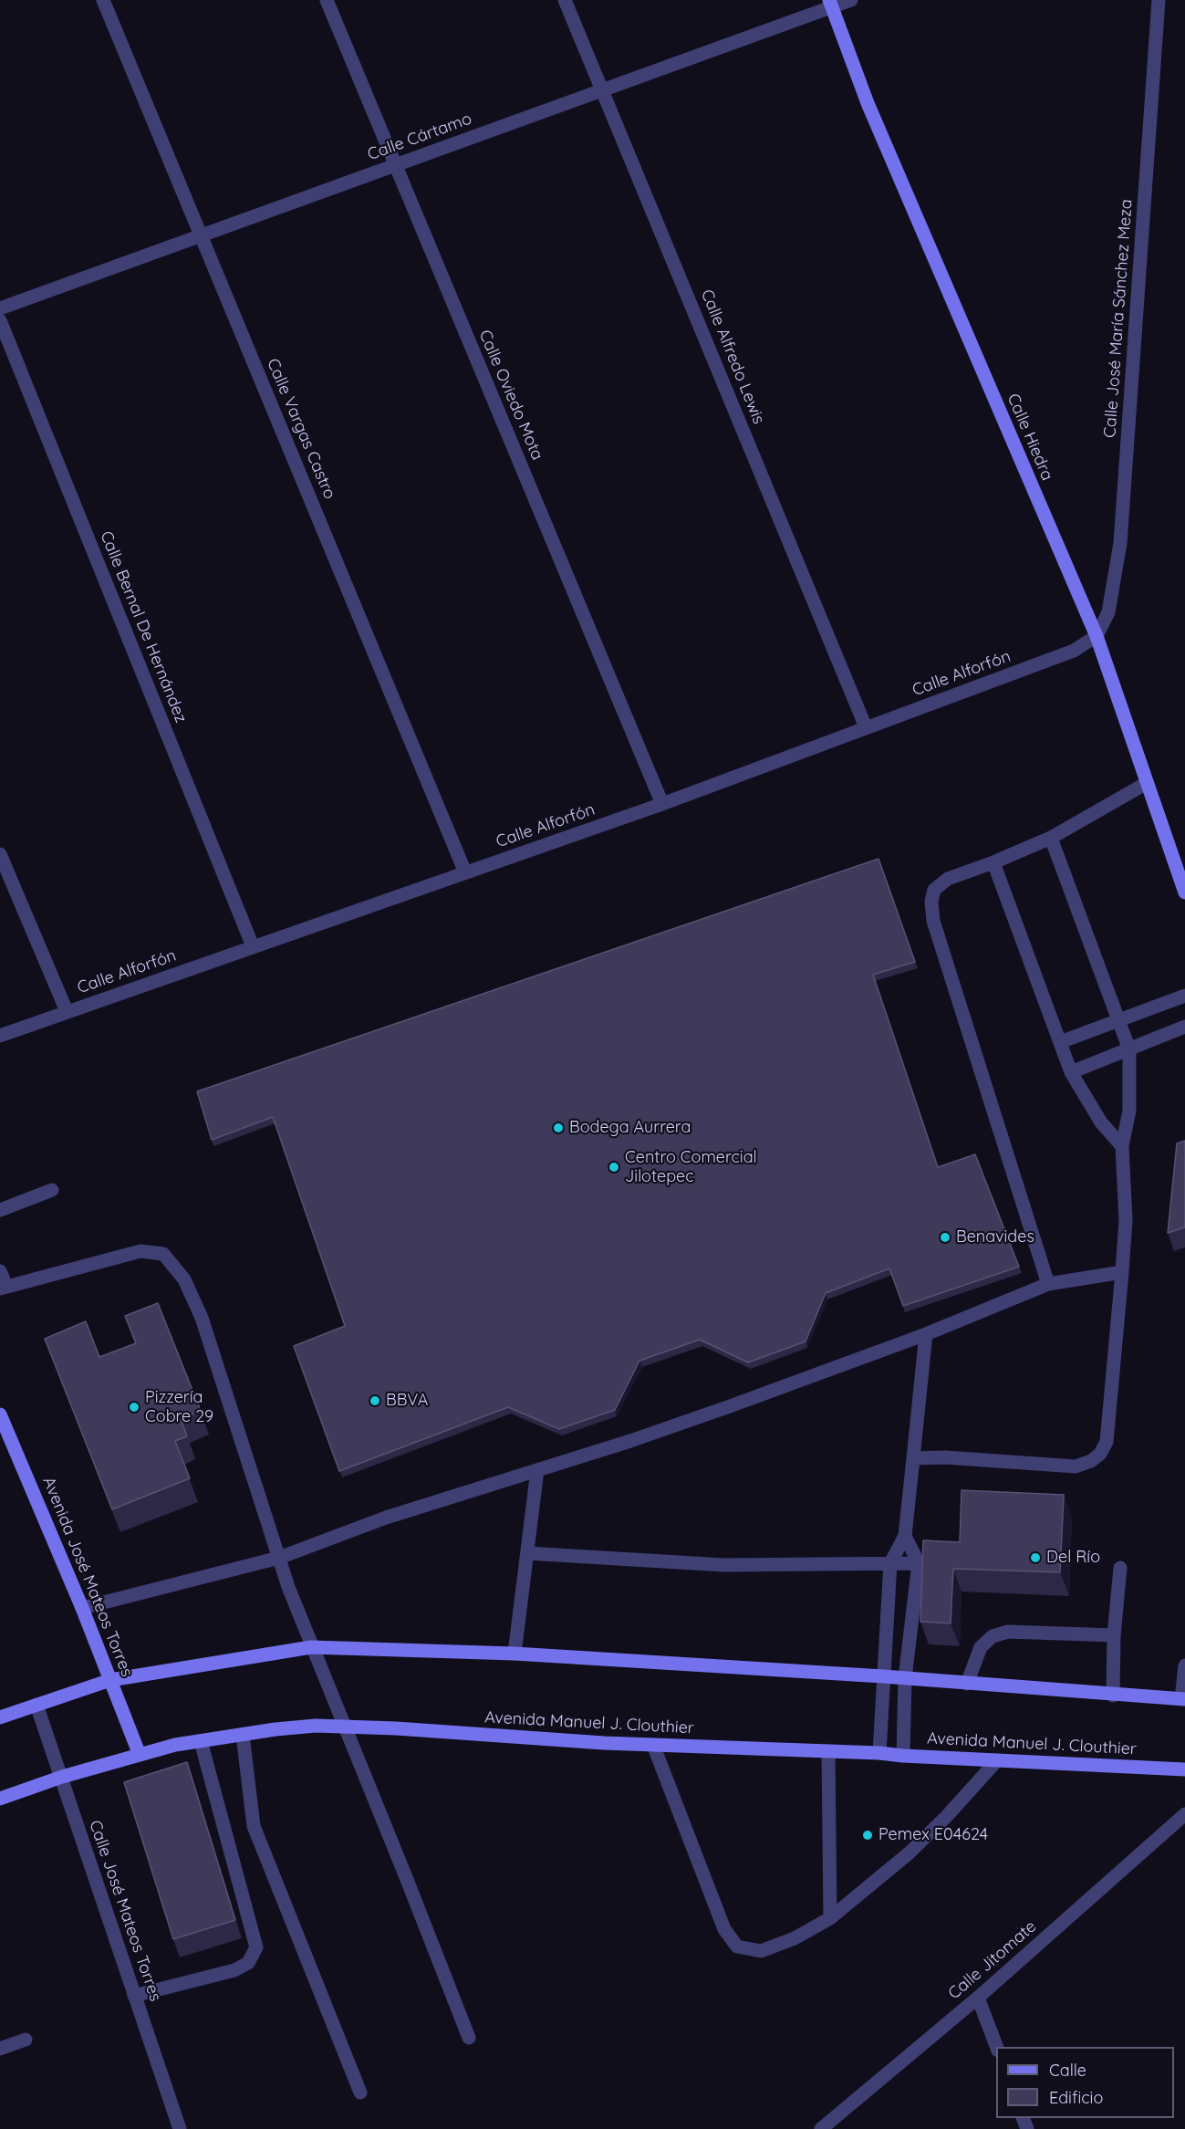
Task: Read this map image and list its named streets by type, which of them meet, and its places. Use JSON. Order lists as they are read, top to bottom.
{
  "streets": {
    "main road": ["Calle Hiedra", "Avenida José Mateos Torres", "Avenida Manuel J. Clouthier"],
    "street": [
      "Calle Cártamo",
      "Calle José María Sánchez Meza",
      "Calle Alfredo Lewis",
      "Calle Oviedo Mota",
      "Calle Vargas Castro",
      "Calle Bernal De Hernández",
      "Calle Alforfón",
      "Calle José Mateos Torres",
      "Calle Jitomate"
    ]
  },
  "crossings": [
    ["Calle Cártamo", "Calle Alfredo Lewis"],
    ["Calle Cártamo", "Calle Oviedo Mota"],
    ["Calle Cártamo", "Calle Vargas Castro"],
    ["Calle Cártamo", "Calle Hiedra"],
    ["Calle José María Sánchez Meza", "Calle Hiedra"],
    ["Calle José María Sánchez Meza", "Calle Alforfón"],
    ["Calle Alfredo Lewis", "Calle Alforfón"],
    ["Calle Oviedo Mota", "Calle Alforfón"],
    ["Calle Vargas Castro", "Calle Alforfón"],
    ["Calle Hiedra", "Calle Alforfón"],
    ["Calle Bernal De Hernández", "Calle Alforfón"],
    ["Avenida José Mateos Torres", "Avenida Manuel J. Clouthier"],
    ["Avenida Manuel J. Clouthier", "Calle José Mateos Torres"]
  ],
  "places": [
    "Bodega Aurrera",
    "Centro Comercial Jilotepec",
    "Benavides",
    "BBVA",
    "Pizzería Cobre 29",
    "Del Río",
    "Pemex E04624"
  ],
  "legend": ["Calle", "Edificio"]
}
